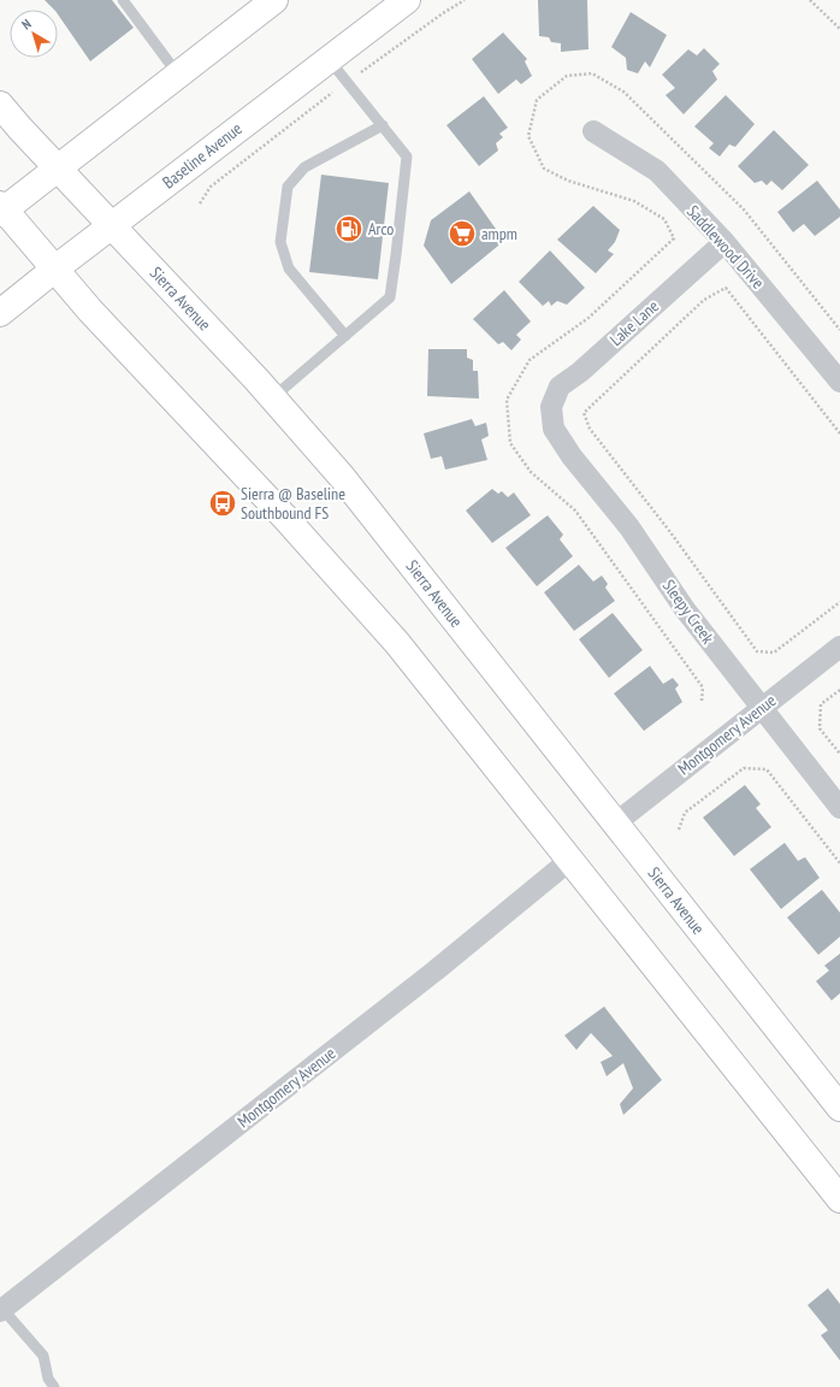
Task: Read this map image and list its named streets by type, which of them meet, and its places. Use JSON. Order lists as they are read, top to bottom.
{
  "streets": {
    "main road": ["Baseline Avenue", "Sierra Avenue"],
    "street": [
      "Saddlewood Drive",
      "Lake Lane",
      "Sleepy Creek",
      "Montgomery Avenue"
    ]
  },
  "crossings": [
    ["Baseline Avenue", "Sierra Avenue"],
    ["Saddlewood Drive", "Lake Lane"],
    ["Sierra Avenue", "Montgomery Avenue"],
    ["Lake Lane", "Sleepy Creek"],
    ["Sleepy Creek", "Montgomery Avenue"]
  ],
  "places": {
    "fuel station": ["Arco"],
    "supermarket": ["ampm"],
    "bus stop": ["Sierra @ Baseline Southbound FS"]
  },
  "north": "top left"
}
